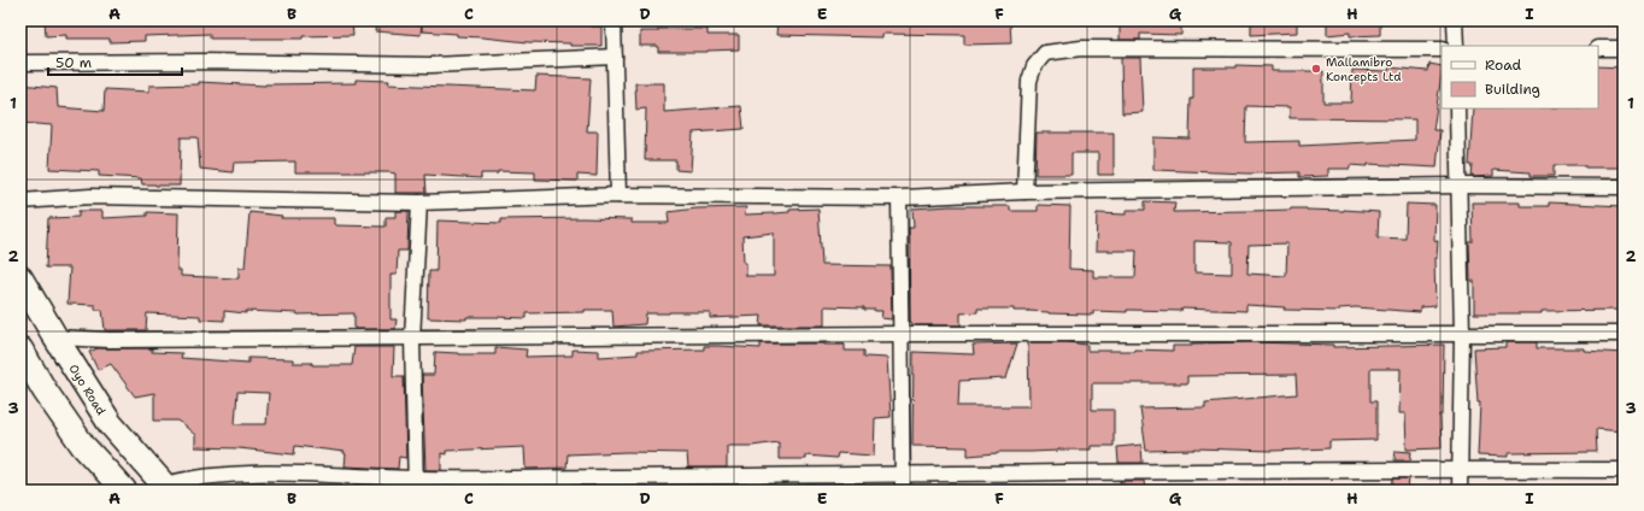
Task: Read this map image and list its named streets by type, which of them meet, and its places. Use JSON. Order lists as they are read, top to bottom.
{
  "streets": {
    "main road": ["Oyo Road"]
  },
  "places": ["Mallamibro Koncepts Ltd"],
  "legend": ["Road", "Building"],
  "scale_bar": "50 m",
  "grid": {
    "columns": [
      "A",
      "B",
      "C",
      "D",
      "E",
      "F",
      "G",
      "H",
      "I"
    ],
    "rows": ["1", "2", "3"]
  }
}
